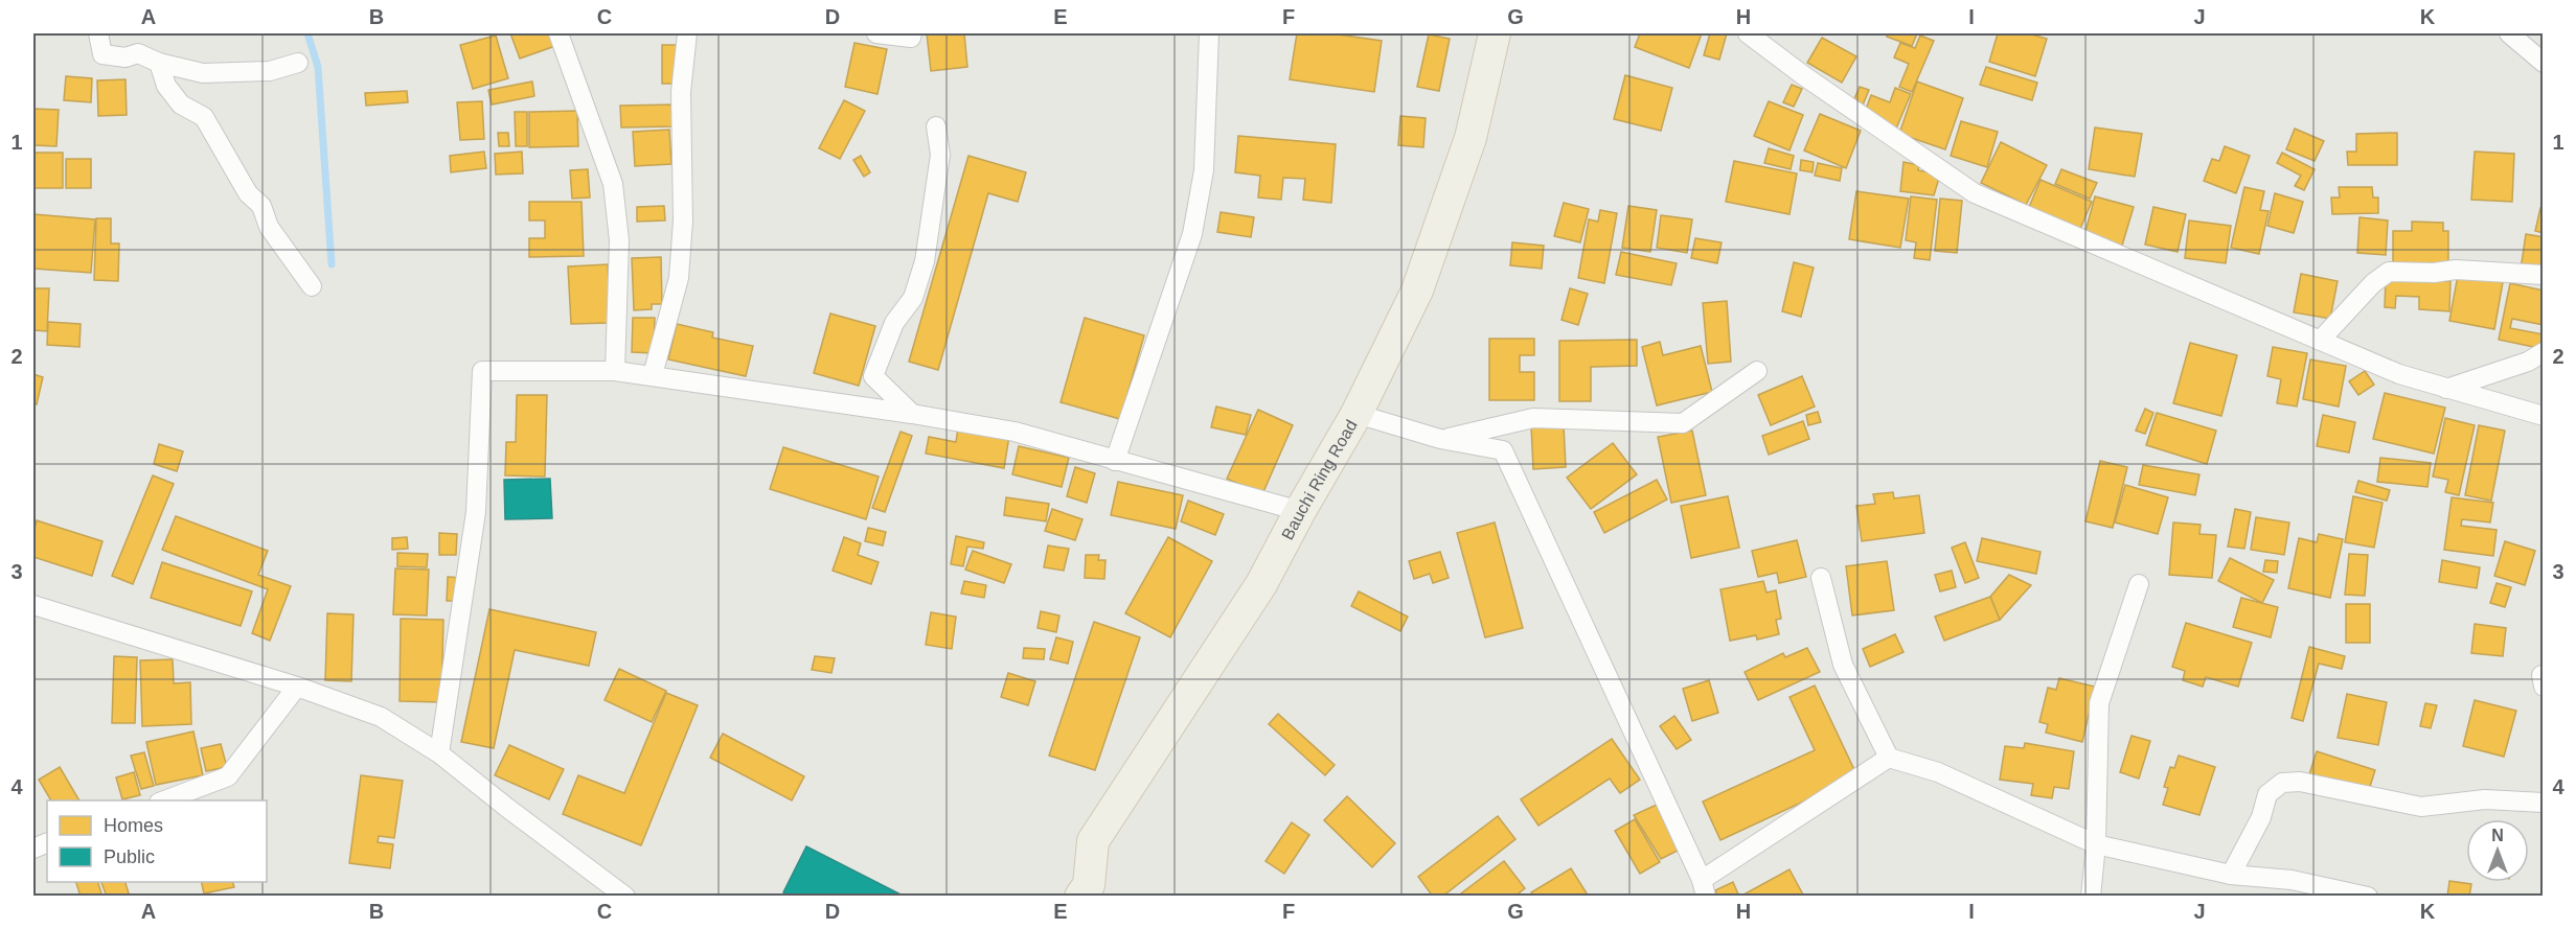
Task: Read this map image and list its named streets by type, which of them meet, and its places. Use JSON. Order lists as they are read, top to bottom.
{
  "streets": {
    "main road": ["Bauchi Ring Road"]
  },
  "legend": ["Homes", "Public"],
  "north": "top",
  "grid": {
    "columns": [
      "A",
      "B",
      "C",
      "D",
      "E",
      "F",
      "G",
      "H",
      "I",
      "J",
      "K"
    ],
    "rows": [
      "1",
      "2",
      "3",
      "4"
    ]
  }
}
